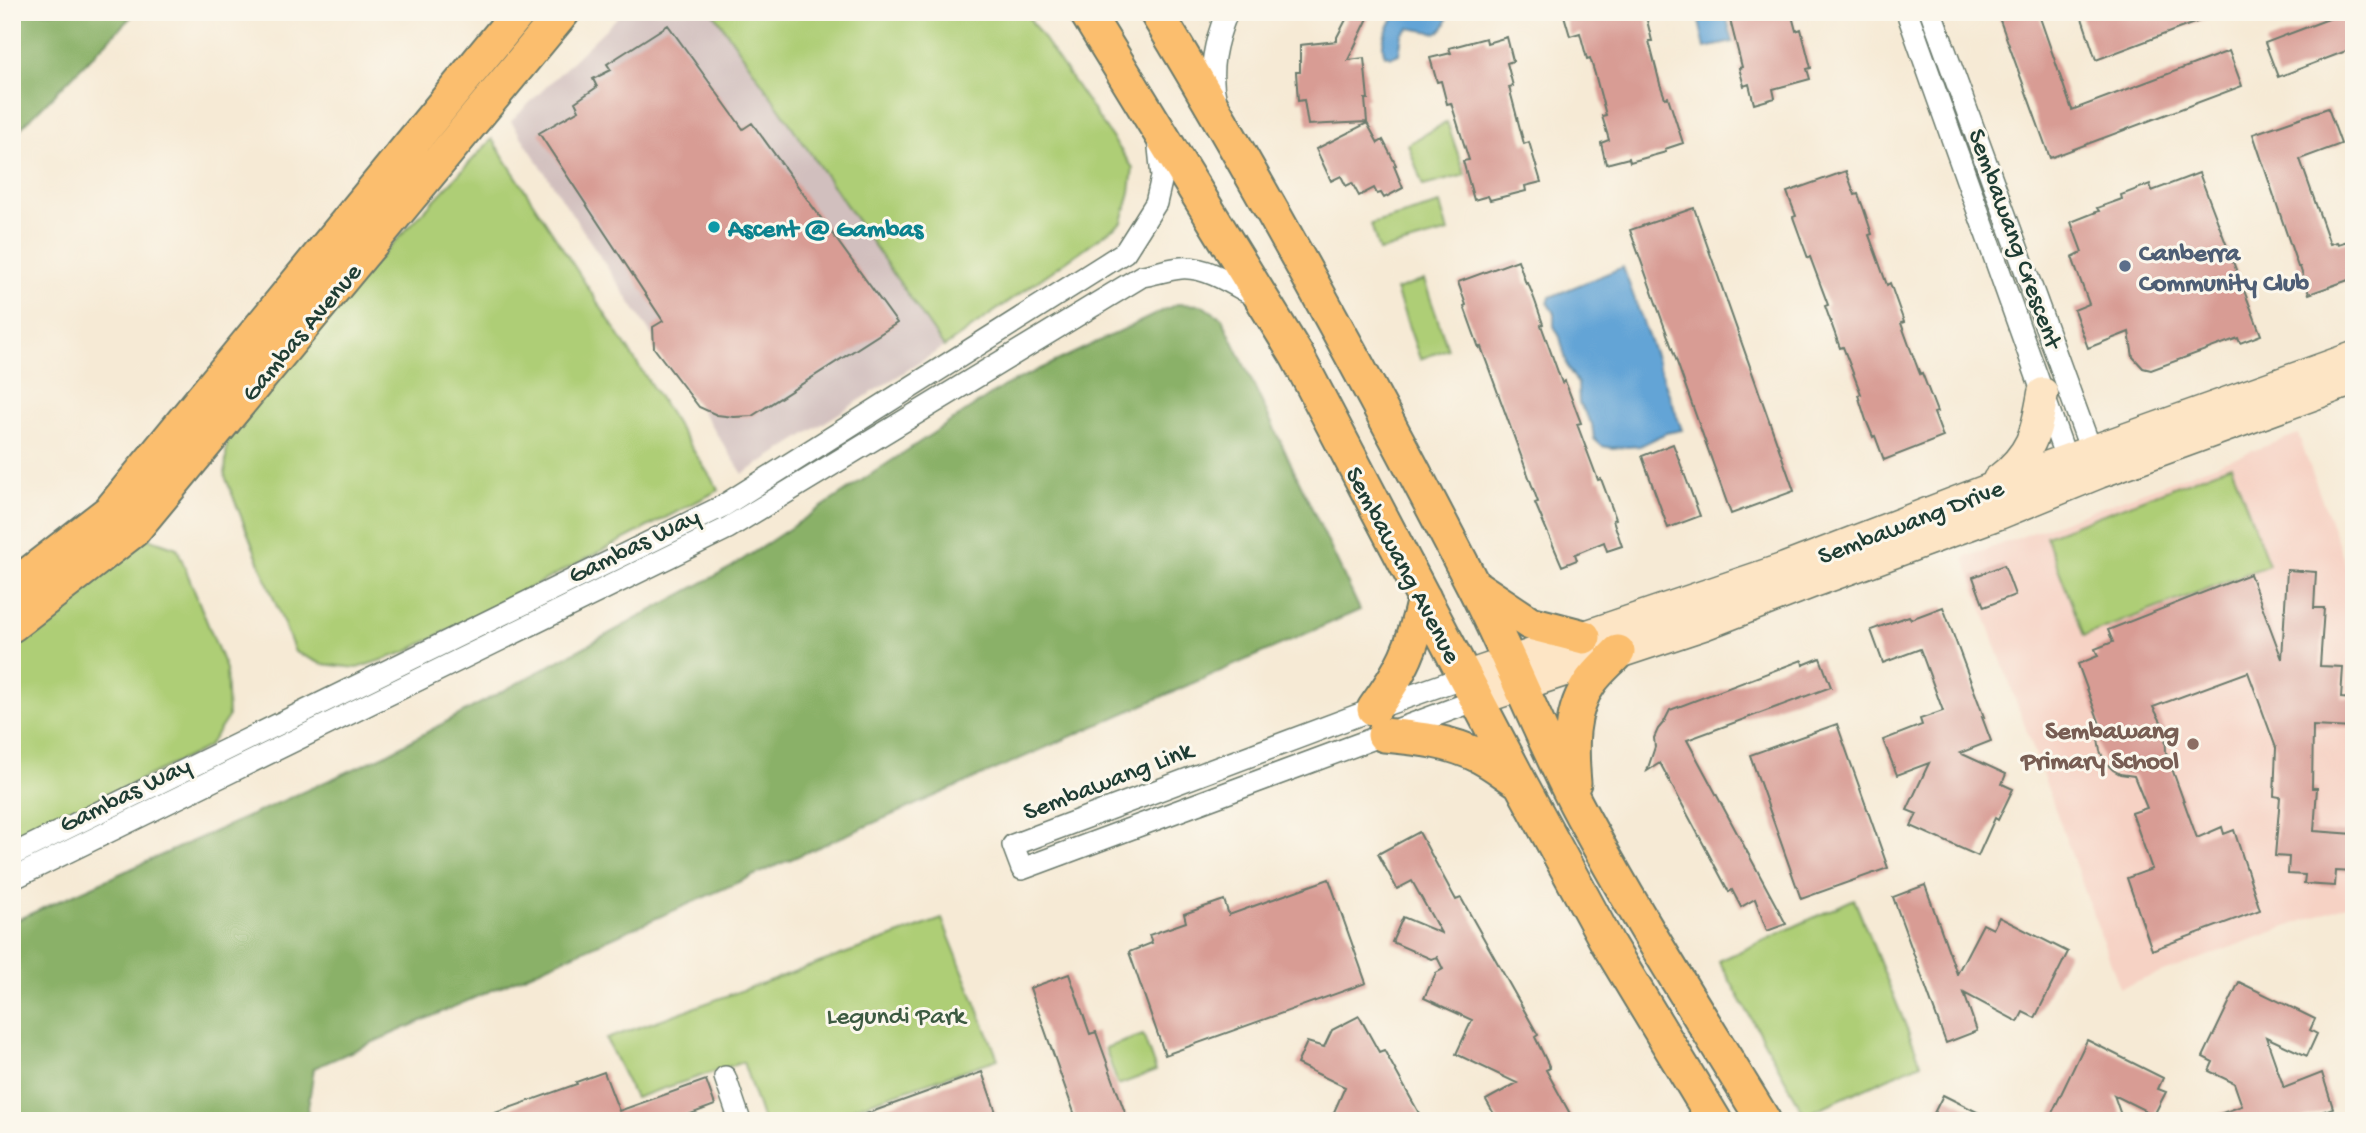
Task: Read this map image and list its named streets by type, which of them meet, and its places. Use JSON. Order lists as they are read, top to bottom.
{
  "streets": {
    "main road": ["Gambas Avenue", "Sembawang Drive", "Sembawang Avenue"],
    "street": ["Sembawang Crescent", "Gambas Way", "Sembawang Link"]
  },
  "crossings": [
    ["Sembawang Crescent", "Sembawang Drive"],
    ["Sembawang Drive", "Sembawang Avenue"],
    ["Sembawang Drive", "Sembawang Link"],
    ["Gambas Way", "Sembawang Avenue"],
    ["Sembawang Avenue", "Sembawang Link"]
  ],
  "parks": ["Legundi Park"],
  "places": ["Ascent @ Gambas", "Canberra Community Club", "Sembawang Primary School"]
}
